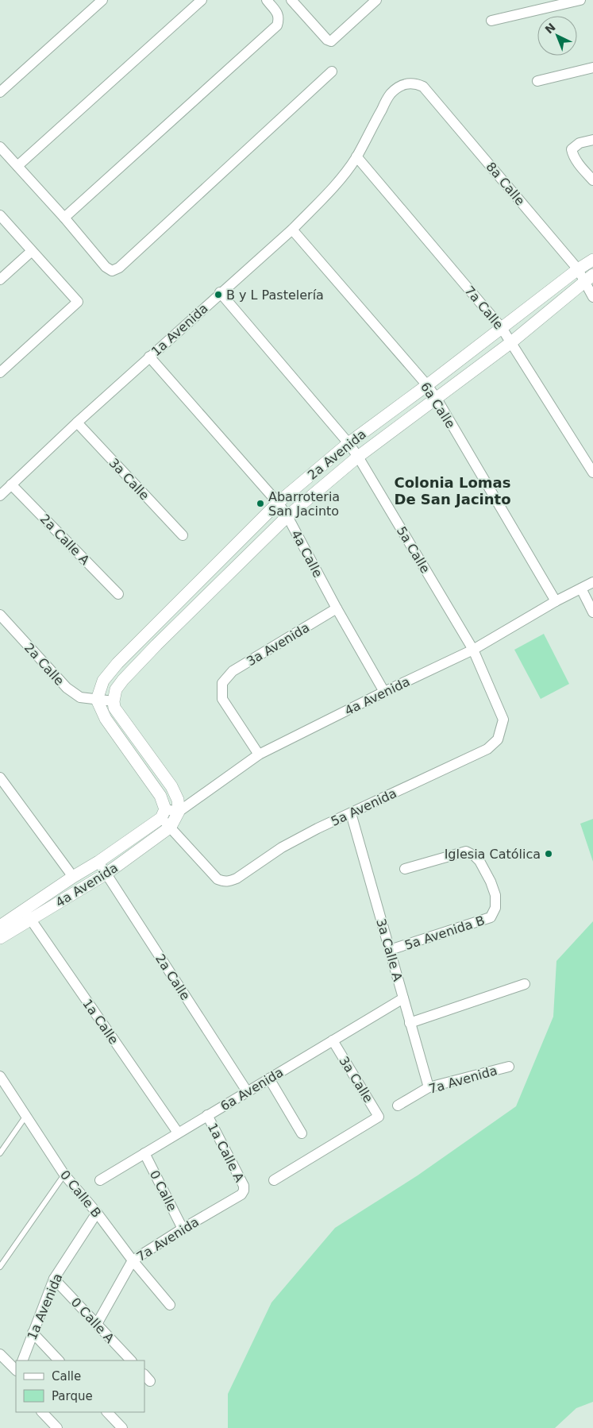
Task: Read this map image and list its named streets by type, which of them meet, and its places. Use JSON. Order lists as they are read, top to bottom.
{
  "streets": {
    "street": [
      "8a Calle",
      "7a Calle",
      "1a Avenida",
      "6a Calle",
      "2a Avenida",
      "3a Calle",
      "2a Calle A",
      "5a Calle",
      "4a Calle",
      "3a Avenida",
      "2a Calle",
      "4a Avenida",
      "5a Avenida",
      "5a Avenida B",
      "3a Calle A",
      "1a Calle",
      "7a Avenida",
      "6a Avenida",
      "1a Calle A",
      "0 Calle",
      "0 Calle B",
      "0 Calle A"
    ]
  },
  "crossings": [
    ["8a Calle", "1a Avenida"],
    ["8a Calle", "2a Avenida"],
    ["7a Calle", "1a Avenida"],
    ["7a Calle", "2a Avenida"],
    ["1a Avenida", "6a Calle"],
    ["1a Avenida", "3a Calle"],
    ["1a Avenida", "2a Calle A"],
    ["1a Avenida", "5a Calle"],
    ["1a Avenida", "4a Calle"],
    ["1a Avenida", "0 Calle B"],
    ["1a Avenida", "0 Calle A"],
    ["6a Calle", "2a Avenida"],
    ["6a Calle", "4a Avenida"],
    ["2a Avenida", "5a Calle"],
    ["2a Avenida", "4a Calle"],
    ["2a Avenida", "2a Calle"],
    ["3a Calle", "6a Avenida"],
    ["5a Calle", "4a Avenida"],
    ["5a Calle", "5a Avenida"],
    ["4a Calle", "3a Avenida"],
    ["4a Calle", "4a Avenida"],
    ["3a Avenida", "4a Avenida"],
    ["2a Calle", "4a Avenida"],
    ["2a Calle", "6a Avenida"],
    ["4a Avenida", "5a Avenida"],
    ["4a Avenida", "1a Calle"],
    ["5a Avenida", "3a Calle A"],
    ["5a Avenida B", "3a Calle A"],
    ["3a Calle A", "7a Avenida"],
    ["3a Calle A", "6a Avenida"],
    ["1a Calle", "6a Avenida"],
    ["7a Avenida", "1a Calle A"],
    ["7a Avenida", "0 Calle"],
    ["7a Avenida", "0 Calle B"],
    ["7a Avenida", "0 Calle A"],
    ["6a Avenida", "1a Calle A"],
    ["6a Avenida", "0 Calle"]
  ],
  "districts": ["Colonia Lomas De San Jacinto"],
  "places": ["B y L Pastelería", "Abarroteria San Jacinto", "Iglesia Católica"],
  "legend": ["Calle", "Parque"],
  "north": "top left"
}
